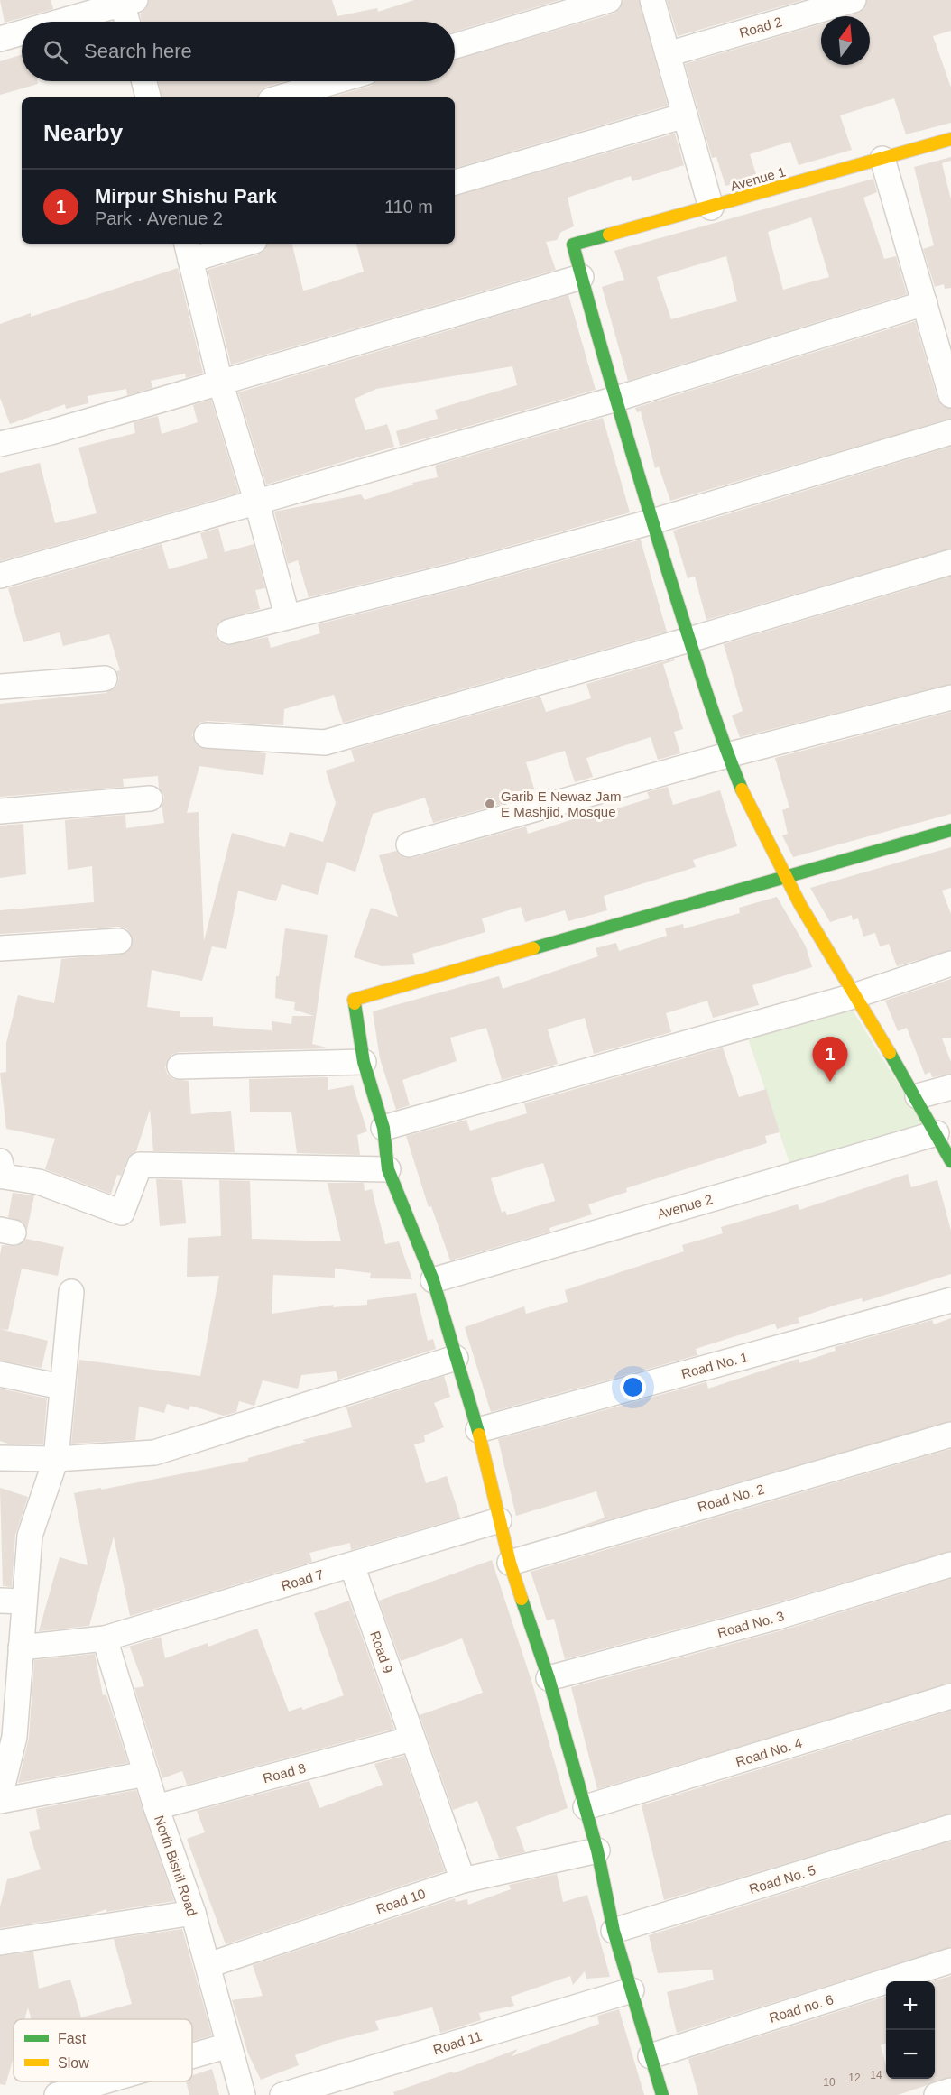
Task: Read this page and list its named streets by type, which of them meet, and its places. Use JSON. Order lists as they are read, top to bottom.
{
  "streets": {
    "street": [
      "Road 2",
      "Avenue 1",
      "Avenue 2",
      "Road No. 1",
      "Road No. 2",
      "Road 7",
      "Road No. 3",
      "Road 9",
      "Road No. 4",
      "Road 8",
      "North Bishil Road",
      "Road No. 5",
      "Road 10",
      "Road no. 6",
      "Road 11"
    ]
  },
  "crossings": [
    ["Road 7", "Road 9"],
    ["Road 7", "North Bishil Road"],
    ["Road 9", "Road 8"],
    ["Road 9", "Road 10"],
    ["Road 8", "North Bishil Road"],
    ["North Bishil Road", "Road 10"]
  ],
  "places": ["Garib E Newaz Jam E Mashjid, Mosque"],
  "house_numbers": ["14", "12", "10"],
  "legend": ["Fast", "Slow"],
  "north": "top",
  "page": {
    "search": "Search here",
    "heading": "Nearby",
    "list": [
      {
        "mark": "1",
        "name": "Mirpur Shishu Park",
        "note": "Park · Avenue 2",
        "value": "110 m"
      }
    ],
    "pins": "1",
    "map_buttons": ["+", "−"]
  }
}
